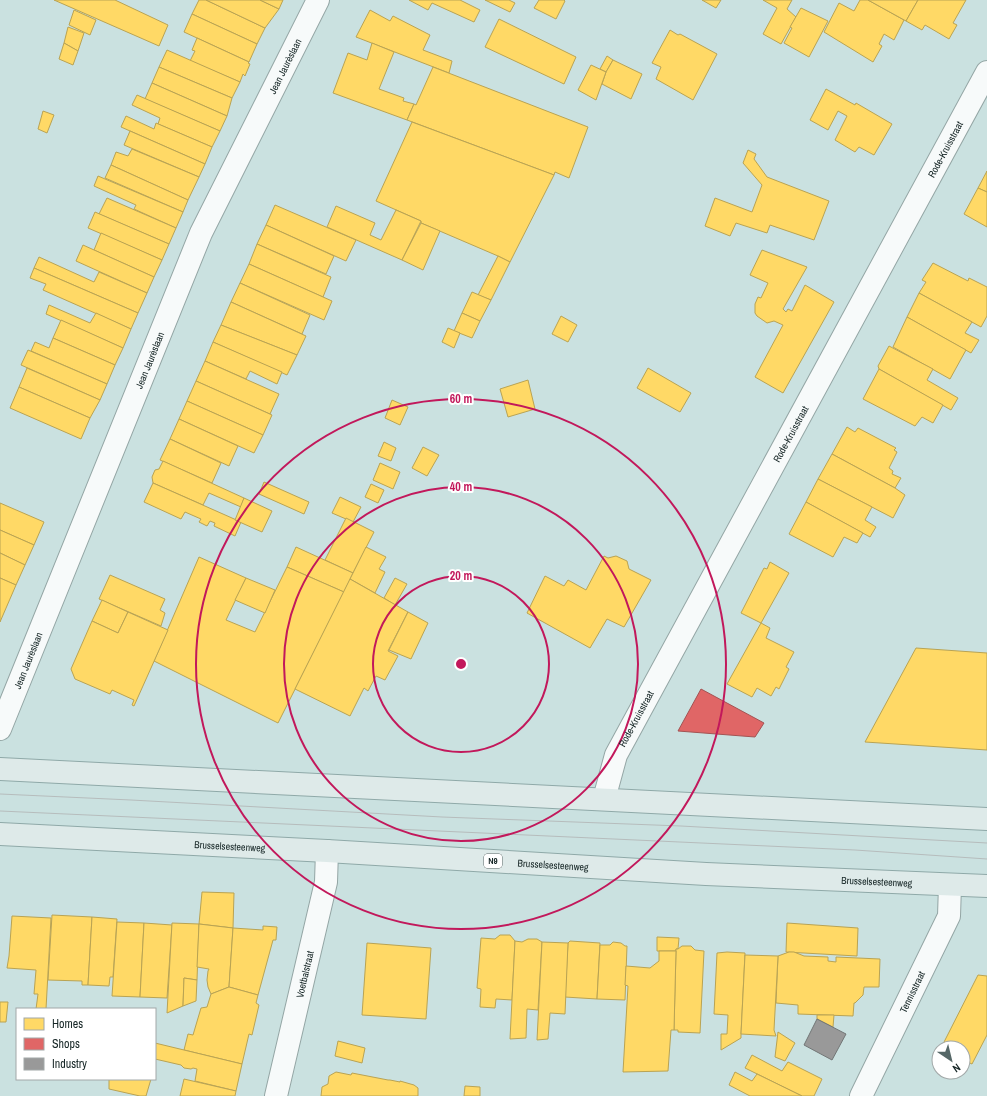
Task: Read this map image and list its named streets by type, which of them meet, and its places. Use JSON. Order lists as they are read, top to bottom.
{
  "streets": {
    "main road": ["Brusselsesteenweg", "N9"],
    "street": [
      "Jean Jaurèslaan",
      "Rode-Kruisstraat",
      "Voetbalstraat",
      "Tennisstraat"
    ]
  },
  "crossings": [
    ["Brusselsesteenweg", "Voetbalstraat"],
    ["Brusselsesteenweg", "Tennisstraat"]
  ],
  "legend": ["Homes", "Shops", "Industry"],
  "north": "bottom right",
  "rings": ["60 m", "40 m", "20 m"]
}
